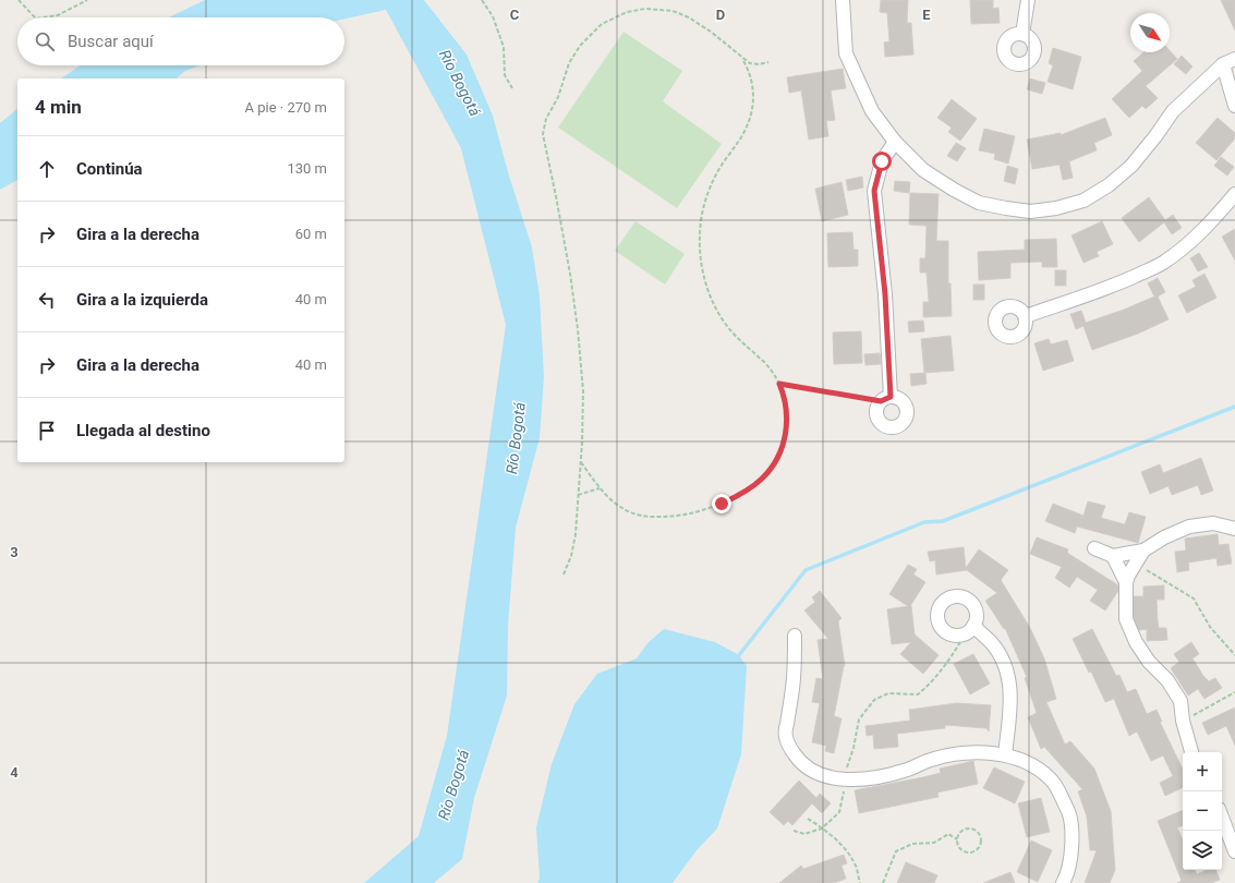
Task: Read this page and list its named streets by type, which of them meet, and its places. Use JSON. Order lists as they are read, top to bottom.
{
  "water": ["Río Bogotá"],
  "north": "bottom right",
  "page": {
    "search": "Buscar aquí",
    "heading": ["4 min", "A pie · 270 m"],
    "list": [
      ["Continúa", "130 m"],
      ["Gira a la derecha", "60 m"],
      ["Gira a la izquierda", "40 m"],
      ["Gira a la derecha", "40 m"],
      "Llegada al destino"
    ],
    "map_buttons": ["+", "−"]
  },
  "grid": {
    "columns": ["C", "D", "E"],
    "rows": ["3", "4"]
  }
}
